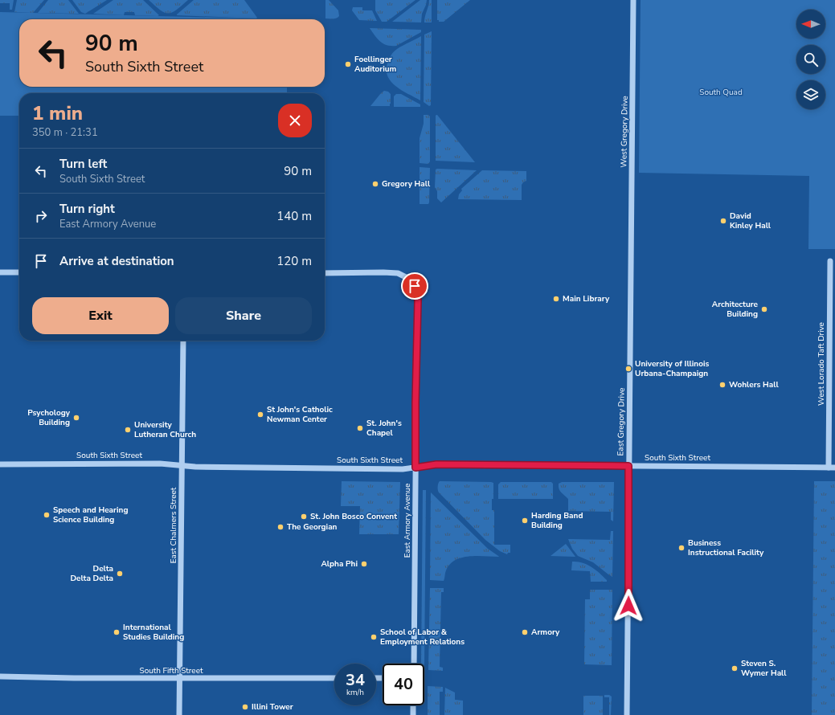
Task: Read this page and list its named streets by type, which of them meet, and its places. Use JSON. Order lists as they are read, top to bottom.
{
  "streets": {
    "street": [
      "West Gregory Drive",
      "West Lorado Taft Drive",
      "East Gregory Drive",
      "South Sixth Street",
      "East Armory Avenue",
      "East Chalmers Street",
      "South Fifth Street"
    ]
  },
  "crossings": [
    ["West Gregory Drive", "East Gregory Drive"],
    ["West Lorado Taft Drive", "South Sixth Street"],
    ["East Gregory Drive", "South Sixth Street"],
    ["South Sixth Street", "East Armory Avenue"],
    ["South Sixth Street", "East Chalmers Street"],
    ["East Chalmers Street", "South Fifth Street"]
  ],
  "parks": ["South Quad"],
  "places": [
    "Foellinger Auditorium",
    "Gregory Hall",
    "David Kinley Hall",
    "Main Library",
    "Architecture Building",
    "University of Illinois Urbana-Champaign",
    "Wohlers Hall",
    "St John's Catholic Newman Center",
    "Psychology Building",
    "St. John's Chapel",
    "University Lutheran Church",
    "Speech and Hearing Science Building",
    "St. John Bosco Convent",
    "Harding Band Building",
    "The Georgian",
    "Business Instructional Facility",
    "Alpha Phi",
    "Delta Delta Delta",
    "International Studies Building",
    "Armory",
    "School of Labor & Employment Relations",
    "Steven S. Wymer Hall",
    "Illini Tower"
  ],
  "north": "left",
  "page": {
    "turn": ["90 m", "South Sixth Street"],
    "heading": ["1 min", "350 m · 21:31"],
    "list": [
      {
        "name": "Turn left",
        "note": "South Sixth Street",
        "value": "90 m"
      },
      {
        "name": "Turn right",
        "note": "East Armory Avenue",
        "value": "140 m"
      },
      {
        "name": "Arrive at destination",
        "value": "120 m"
      }
    ],
    "buttons": ["Exit", "Share"],
    "speed": "34 km/h",
    "limit": "40"
  }
}
